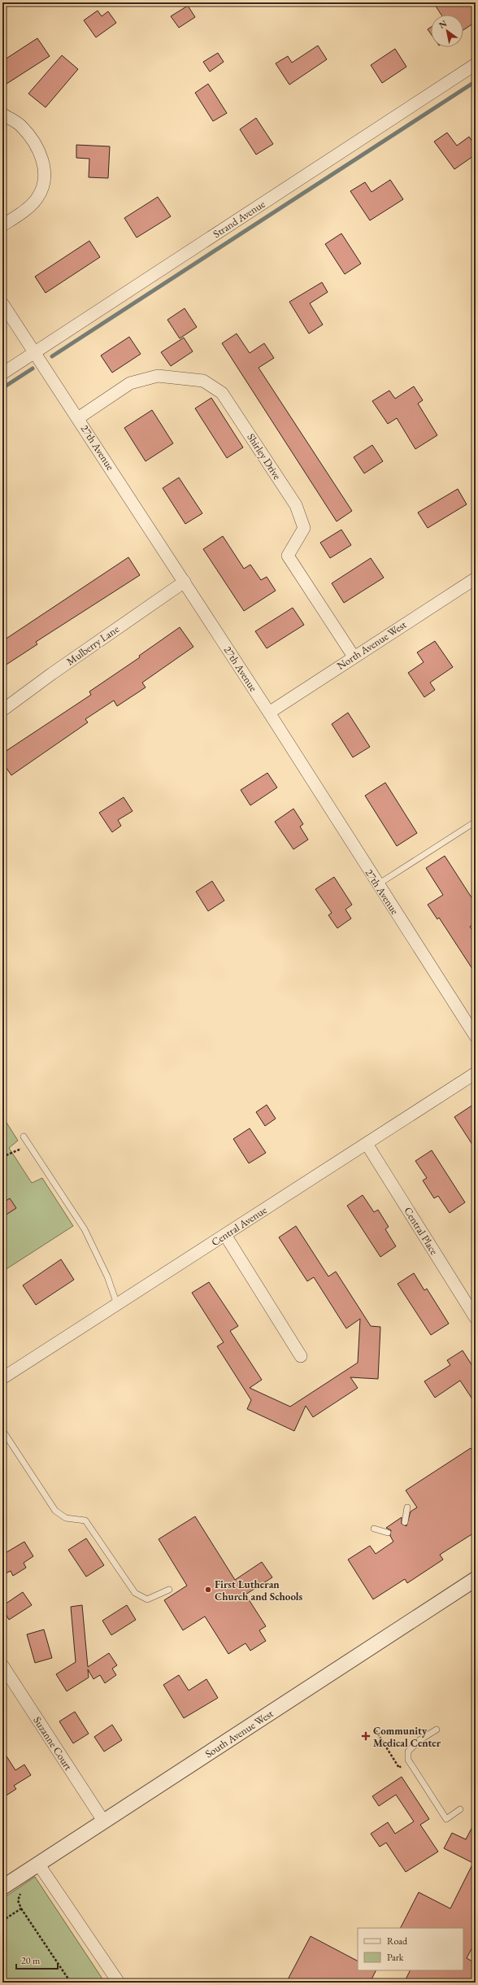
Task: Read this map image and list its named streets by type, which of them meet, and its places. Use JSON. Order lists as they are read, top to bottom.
{
  "streets": {
    "street": [
      "Strand Avenue",
      "27th Avenue",
      "Shirley Drive",
      "Mulberry Lane",
      "North Avenue West",
      "Central Avenue",
      "Central Place",
      "South Avenue West",
      "Suzanne Court"
    ]
  },
  "crossings": [
    ["Strand Avenue", "27th Avenue"],
    ["27th Avenue", "Shirley Drive"],
    ["27th Avenue", "Mulberry Lane"],
    ["27th Avenue", "North Avenue West"],
    ["Shirley Drive", "North Avenue West"],
    ["Central Avenue", "Central Place"],
    ["South Avenue West", "Suzanne Court"]
  ],
  "places": {
    "other": ["First Lutheran Church and Schools"],
    "health": ["Community Medical Center"]
  },
  "legend": ["Road", "Park"],
  "scale_bar": "20 m",
  "north": "top left"
}
